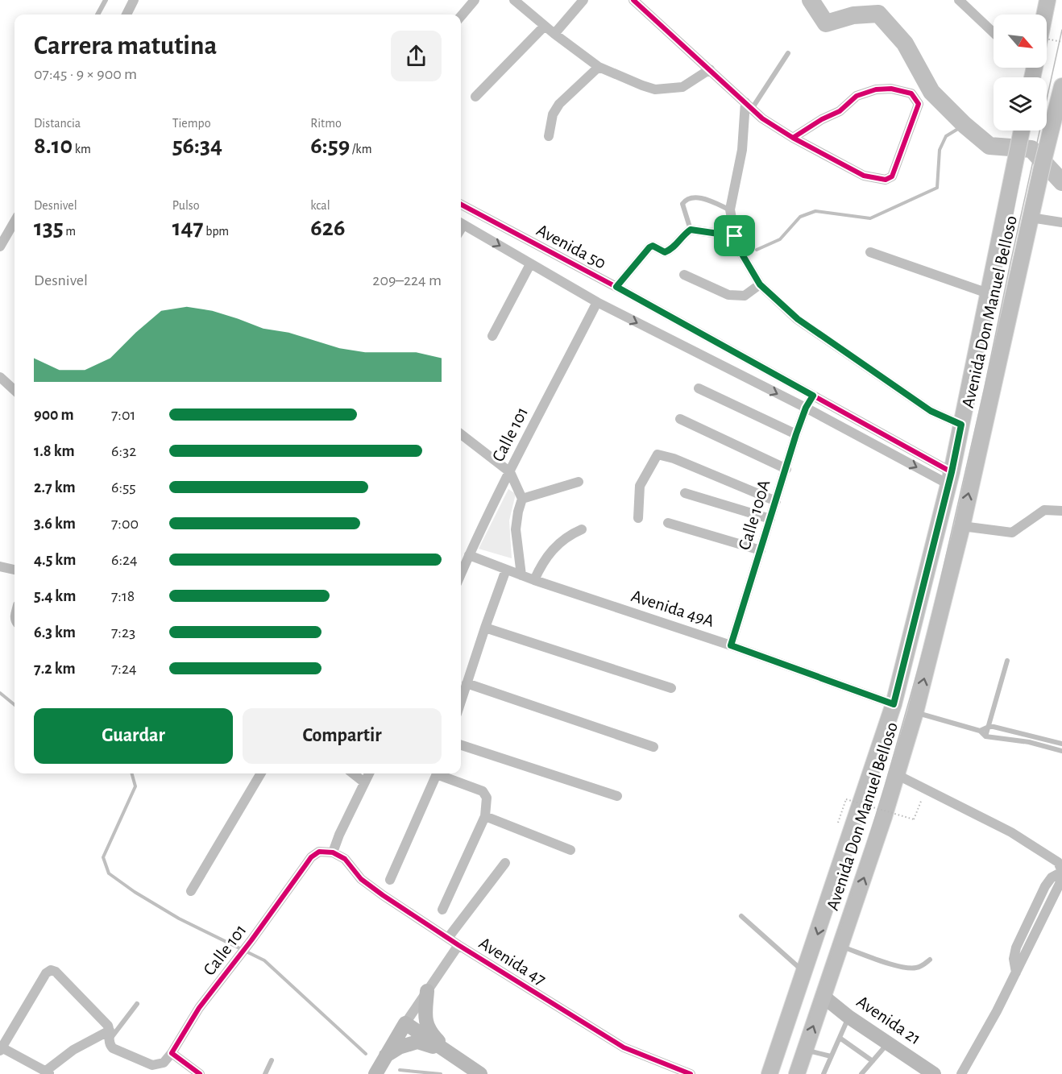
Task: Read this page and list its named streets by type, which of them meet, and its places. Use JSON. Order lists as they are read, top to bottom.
{
  "streets": {
    "main road": ["Avenida Don Manuel Belloso"],
    "street": [
      "Avenida 50",
      "Calle 101",
      "Calle 100A",
      "Avenida 49A",
      "Avenida 47",
      "Avenida 21"
    ]
  },
  "crossings": [
    ["Avenida 50", "Avenida Don Manuel Belloso"],
    ["Avenida 50", "Calle 101"],
    ["Avenida 50", "Calle 100A"],
    ["Avenida Don Manuel Belloso", "Avenida 49A"],
    ["Avenida Don Manuel Belloso", "Avenida 21"],
    ["Calle 101", "Avenida 49A"],
    ["Calle 101", "Avenida 47"],
    ["Calle 100A", "Avenida 49A"]
  ],
  "north": "bottom right",
  "page": {
    "heading": ["Carrera matutina", "07:45 · 9 × 900 m"],
    "stats": [
      ["Distancia", "8.10 km"],
      ["Tiempo", "56:34"],
      ["Ritmo", "6:59 /km"],
      ["Desnivel", "135 m"],
      ["Pulso", "147 bpm"],
      ["kcal", "626"]
    ],
    "chart": ["Desnivel", "209–224 m"],
    "list": [
      {
        "name": "900 m",
        "note": "7:01"
      },
      {
        "name": "1.8 km",
        "note": "6:32"
      },
      {
        "name": "2.7 km",
        "note": "6:55"
      },
      {
        "name": "3.6 km",
        "note": "7:00"
      },
      {
        "name": "4.5 km",
        "note": "6:24"
      },
      {
        "name": "5.4 km",
        "note": "7:18"
      },
      {
        "name": "6.3 km",
        "note": "7:23"
      },
      {
        "name": "7.2 km",
        "note": "7:24"
      }
    ],
    "buttons": ["Guardar", "Compartir"]
  }
}
